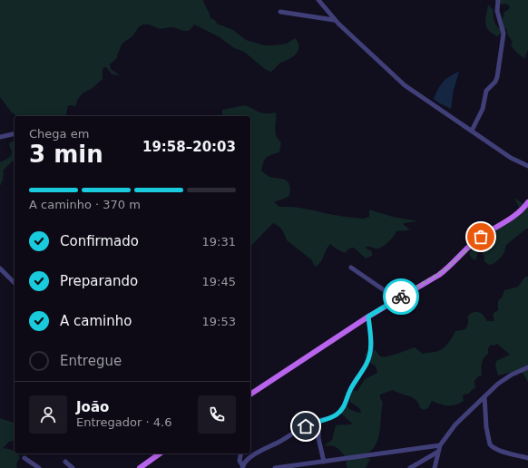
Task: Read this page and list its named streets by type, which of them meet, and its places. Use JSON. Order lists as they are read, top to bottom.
{
  "page": {
    "heading": ["3 min", "Chega em", "19:58–20:03"],
    "panel": ["João", "Entregador · 4.6"],
    "bar": "A caminho · 370 m",
    "list": [
      ["Confirmado", "19:31"],
      ["Preparando", "19:45"],
      ["A caminho", "19:53"],
      "Entregue"
    ]
  }
}
